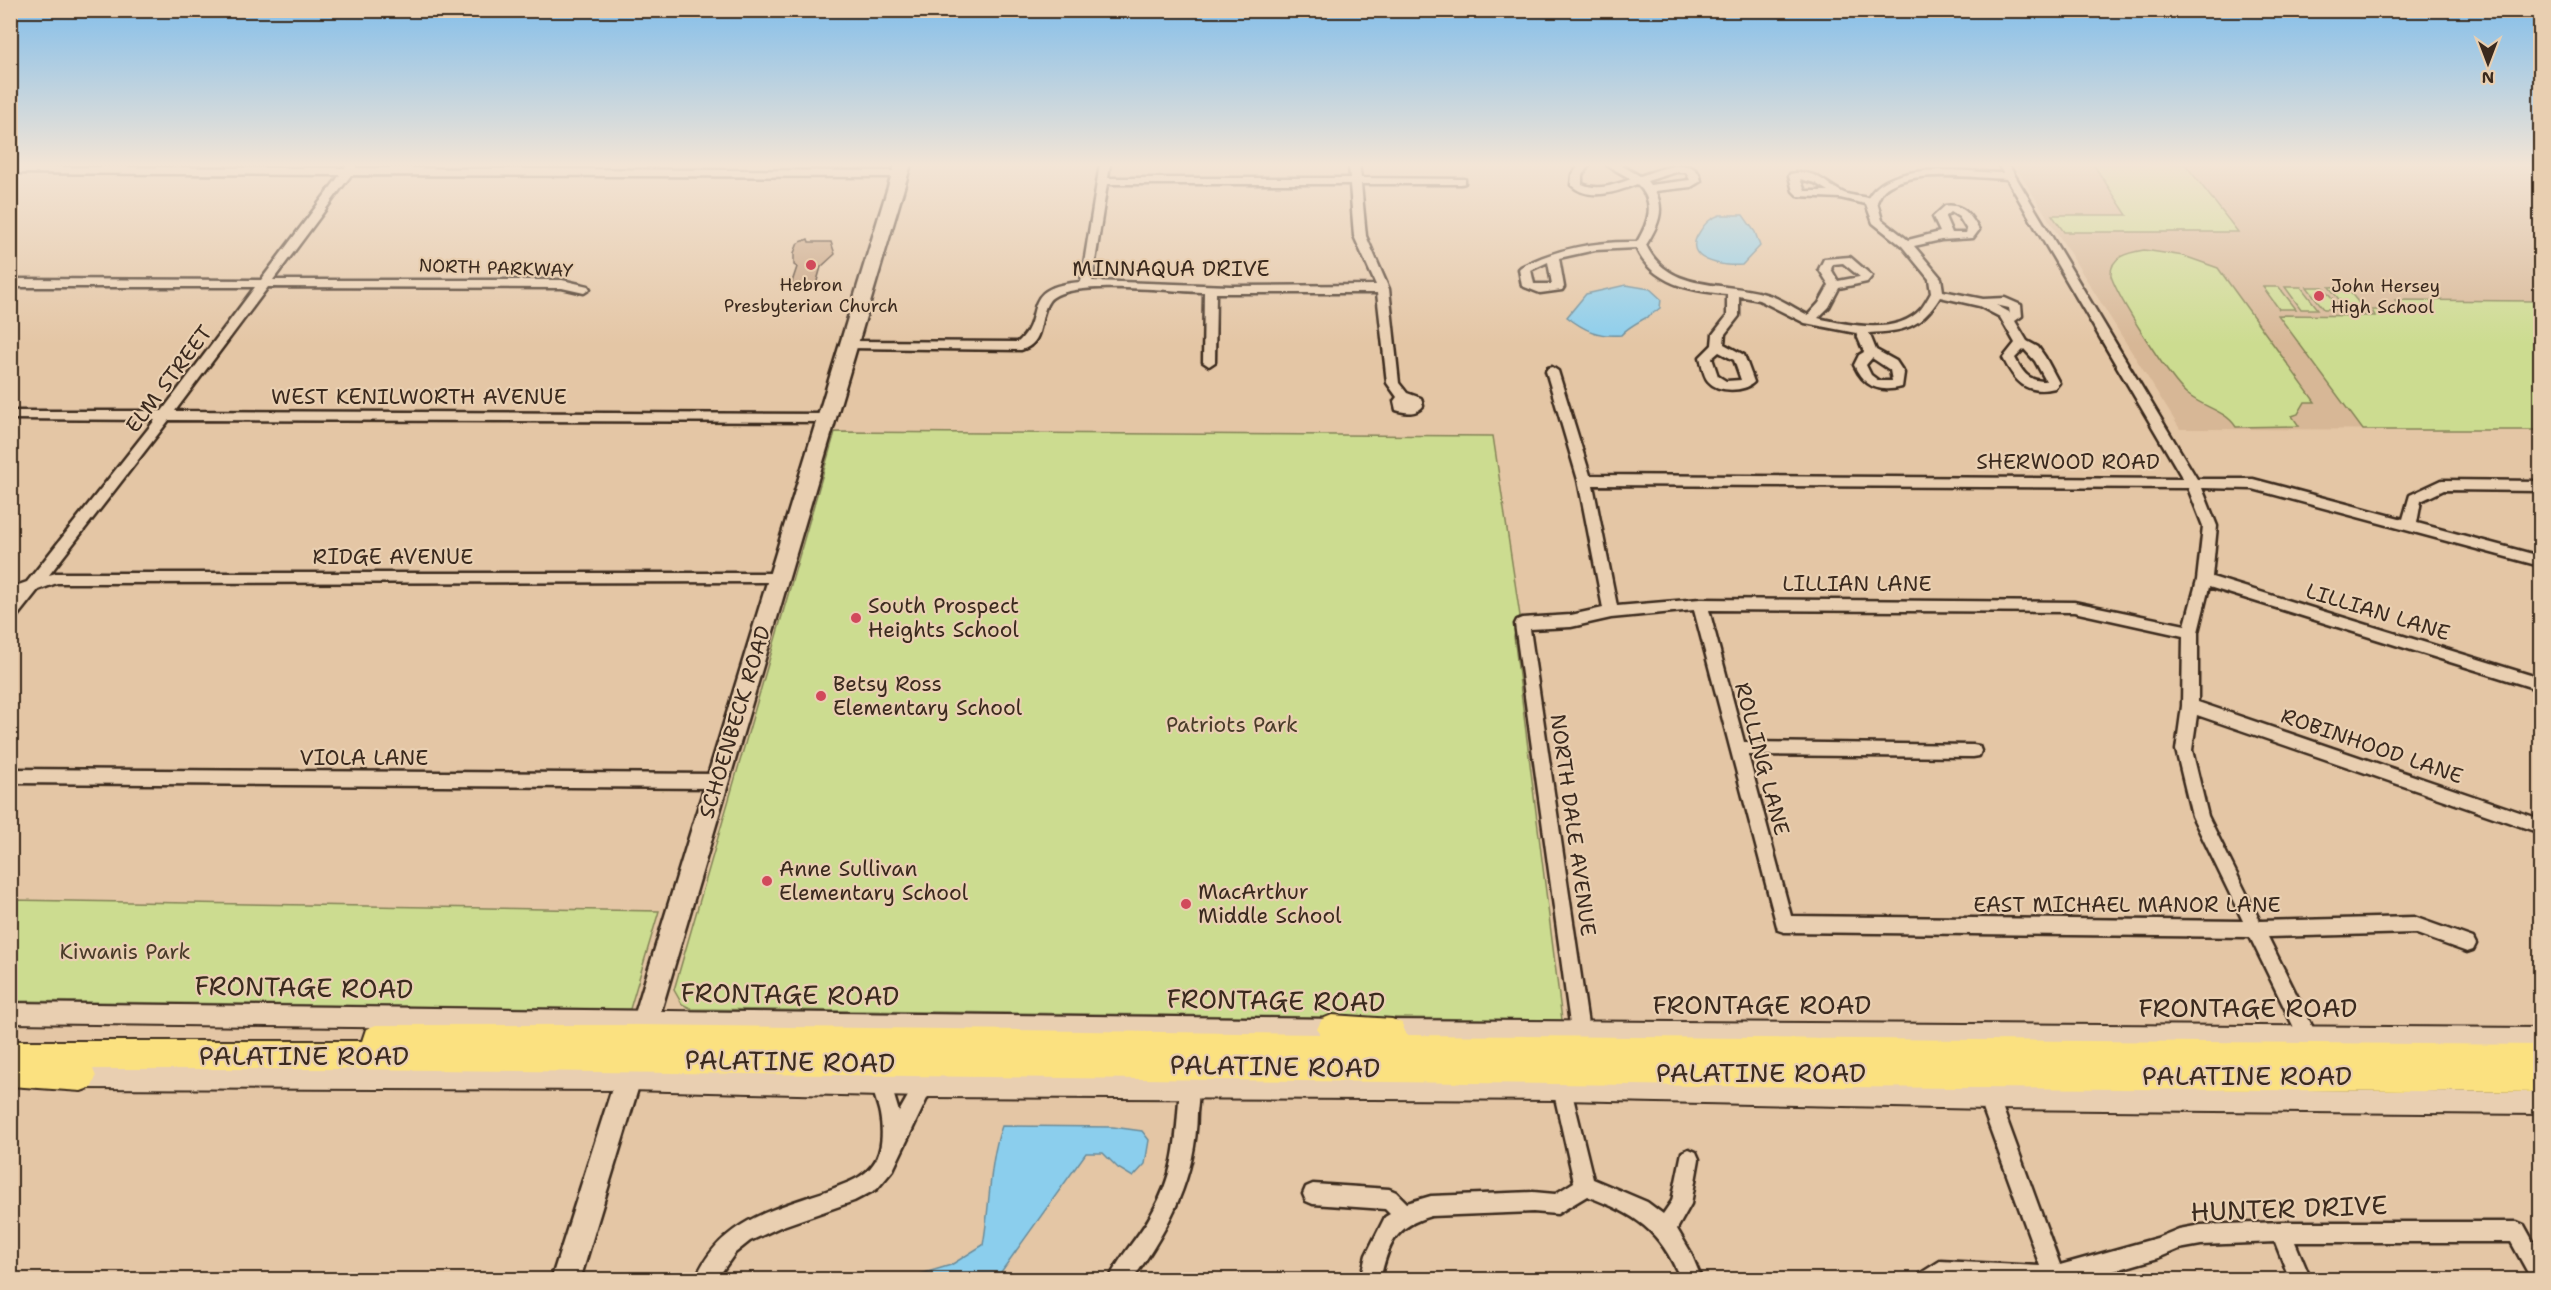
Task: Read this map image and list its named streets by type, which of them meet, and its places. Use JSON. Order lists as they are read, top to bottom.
{
  "streets": {
    "highway": ["PALATINE ROAD"],
    "main road": ["SCHOENBECK ROAD"],
    "street": [
      "NORTH PARKWAY",
      "MINNAQUA DRIVE",
      "ELM STREET",
      "WEST KENILWORTH AVENUE",
      "SHERWOOD ROAD",
      "RIDGE AVENUE",
      "LILLIAN LANE",
      "ROBINHOOD LANE",
      "VIOLA LANE",
      "ROLLING LANE",
      "NORTH DALE AVENUE",
      "EAST MICHAEL MANOR LANE",
      "FRONTAGE ROAD",
      "HUNTER DRIVE"
    ]
  },
  "crossings": [
    ["NORTH PARKWAY", "ELM STREET"],
    ["MINNAQUA DRIVE", "SCHOENBECK ROAD"],
    ["ELM STREET", "WEST KENILWORTH AVENUE"],
    ["ELM STREET", "RIDGE AVENUE"],
    ["WEST KENILWORTH AVENUE", "SCHOENBECK ROAD"],
    ["RIDGE AVENUE", "SCHOENBECK ROAD"],
    ["LILLIAN LANE", "ROLLING LANE"],
    ["LILLIAN LANE", "NORTH DALE AVENUE"],
    ["SCHOENBECK ROAD", "VIOLA LANE"],
    ["SCHOENBECK ROAD", "FRONTAGE ROAD"],
    ["SCHOENBECK ROAD", "PALATINE ROAD"],
    ["ROLLING LANE", "EAST MICHAEL MANOR LANE"],
    ["NORTH DALE AVENUE", "FRONTAGE ROAD"],
    ["FRONTAGE ROAD", "PALATINE ROAD"]
  ],
  "parks": ["Patriots Park", "Kiwanis Park"],
  "places": [
    "Hebron Presbyterian Church",
    "John Hersey High School",
    "South Prospect Heights School",
    "Betsy Ross Elementary School",
    "Anne Sullivan Elementary School",
    "MacArthur Middle School"
  ],
  "north": "bottom"
}
